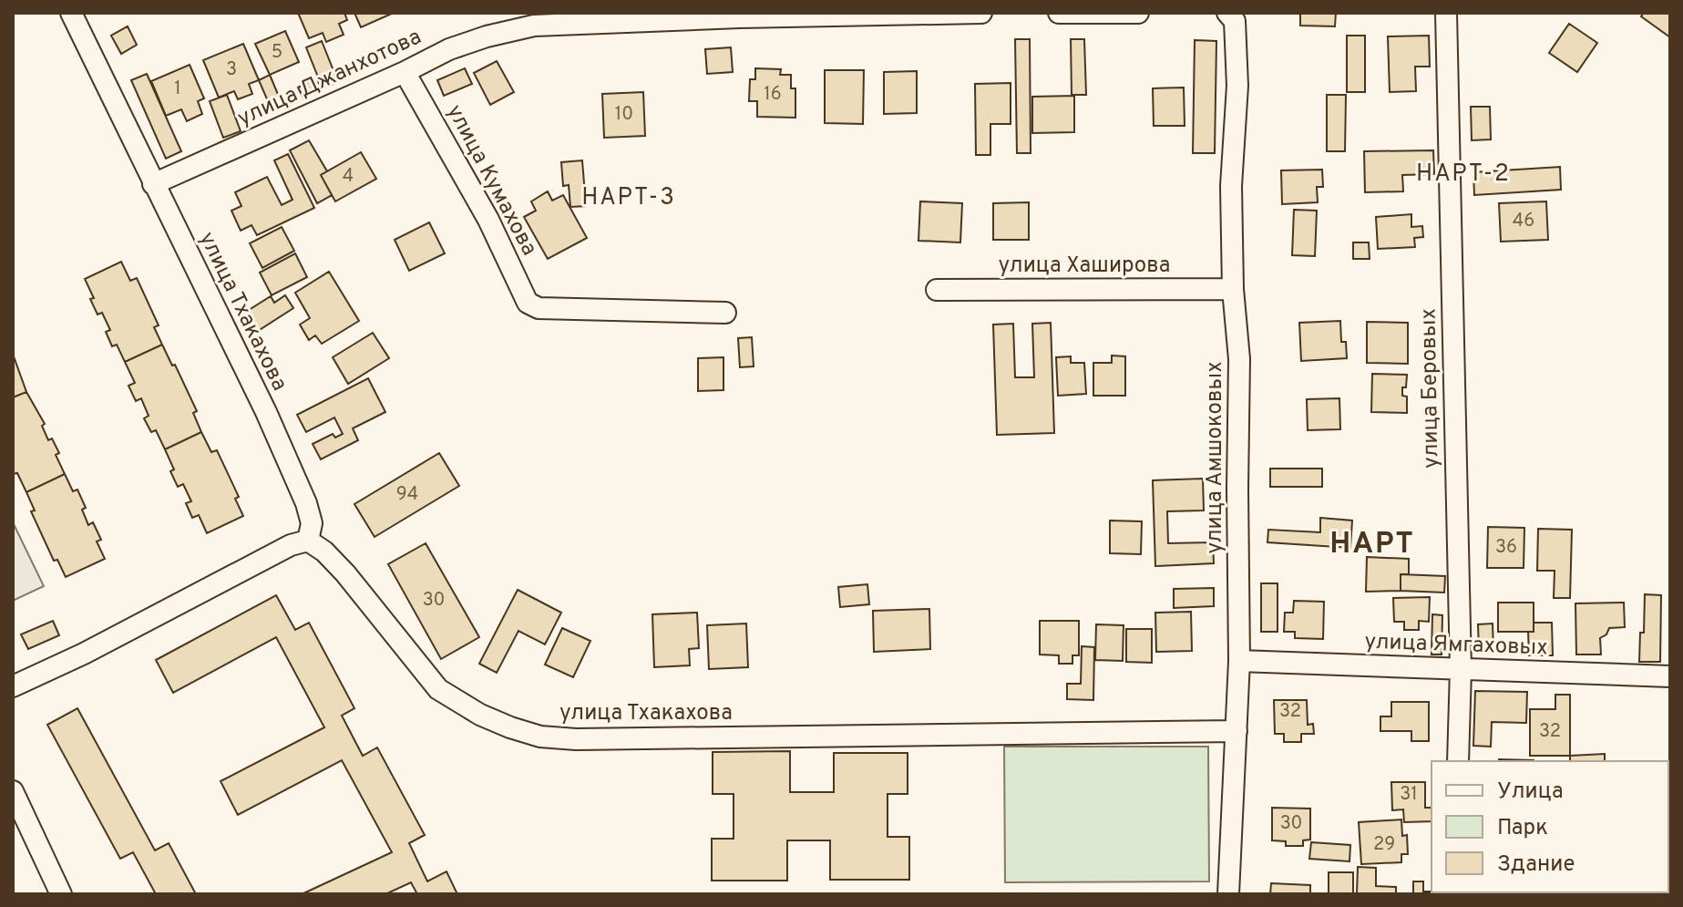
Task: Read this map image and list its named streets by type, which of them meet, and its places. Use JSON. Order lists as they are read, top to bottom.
{
  "streets": {
    "street": [
      "улица Джанхотова",
      "улица Кумахова",
      "улица Хаширова",
      "улица Тхакахова",
      "улица Беровых",
      "улица Амшоковых",
      "улица Ямгаховых"
    ]
  },
  "crossings": [
    ["улица Джанхотова", "улица Кумахова"],
    ["улица Джанхотова", "улица Тхакахова"],
    ["улица Хаширова", "улица Амшоковых"],
    ["улица Тхакахова", "улица Амшоковых"],
    ["улица Беровых", "улица Ямгаховых"],
    ["улица Амшоковых", "улица Ямгаховых"]
  ],
  "districts": ["НАРТ-2", "НАРТ-3", "НАРТ"],
  "house_numbers": [
    "5",
    "3",
    "1",
    "16",
    "10",
    "4",
    "46",
    "94",
    "36",
    "30",
    "32",
    "32",
    "31",
    "30",
    "29"
  ],
  "legend": ["Улица", "Парк", "Здание"]
}
